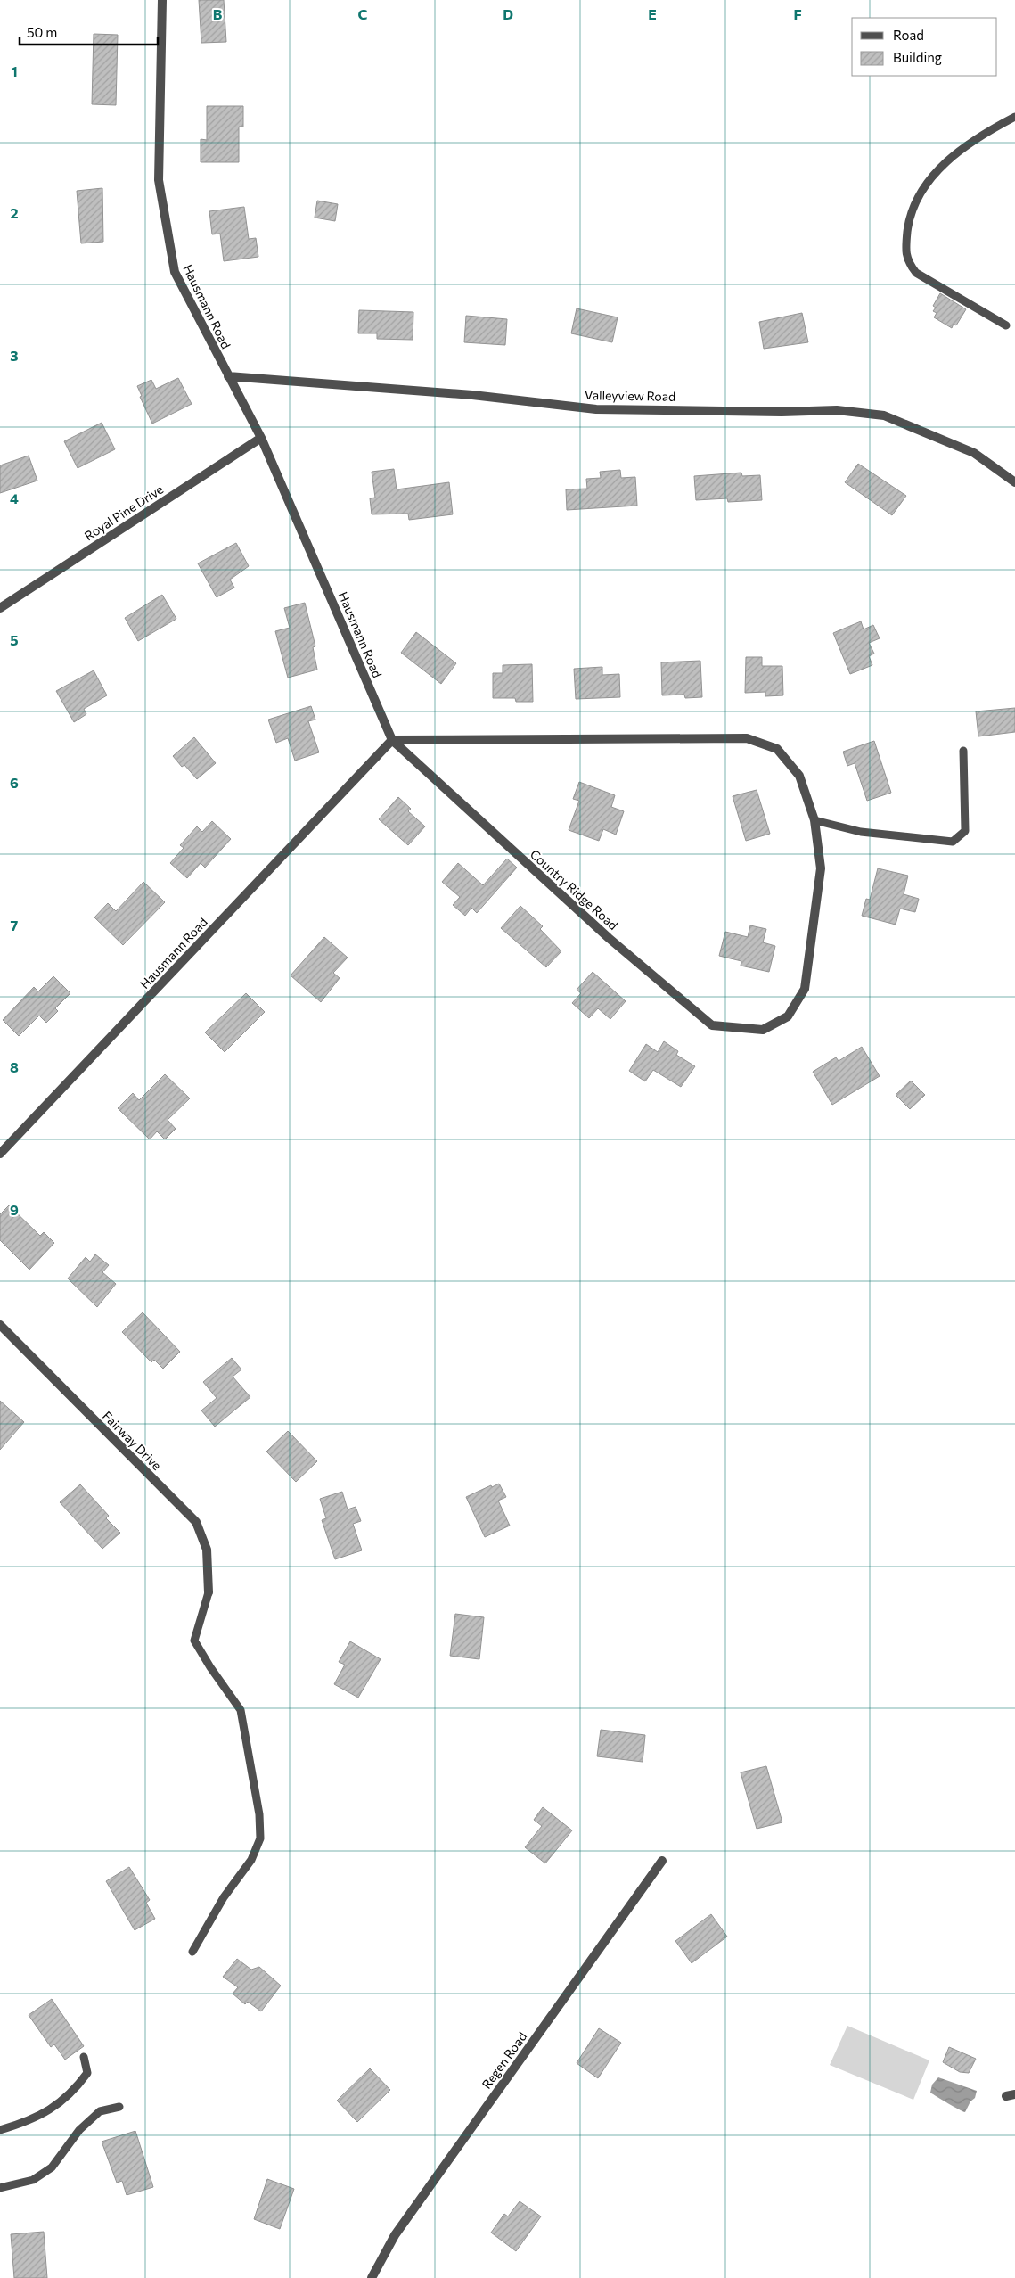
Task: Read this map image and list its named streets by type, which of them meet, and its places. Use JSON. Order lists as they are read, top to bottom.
{
  "streets": {
    "street": [
      "Hausmann Road",
      "Valleyview Road",
      "Royal Pine Drive",
      "Country Ridge Road",
      "Fairway Drive",
      "Regen Road"
    ]
  },
  "crossings": [
    ["Hausmann Road", "Valleyview Road"],
    ["Hausmann Road", "Royal Pine Drive"],
    ["Hausmann Road", "Country Ridge Road"]
  ],
  "legend": ["Road", "Building"],
  "scale_bar": "50 m",
  "grid": {
    "columns": [
      "B",
      "C",
      "D",
      "E",
      "F"
    ],
    "rows": [
      "1",
      "2",
      "3",
      "4",
      "5",
      "6",
      "7",
      "8",
      "9"
    ]
  }
}
